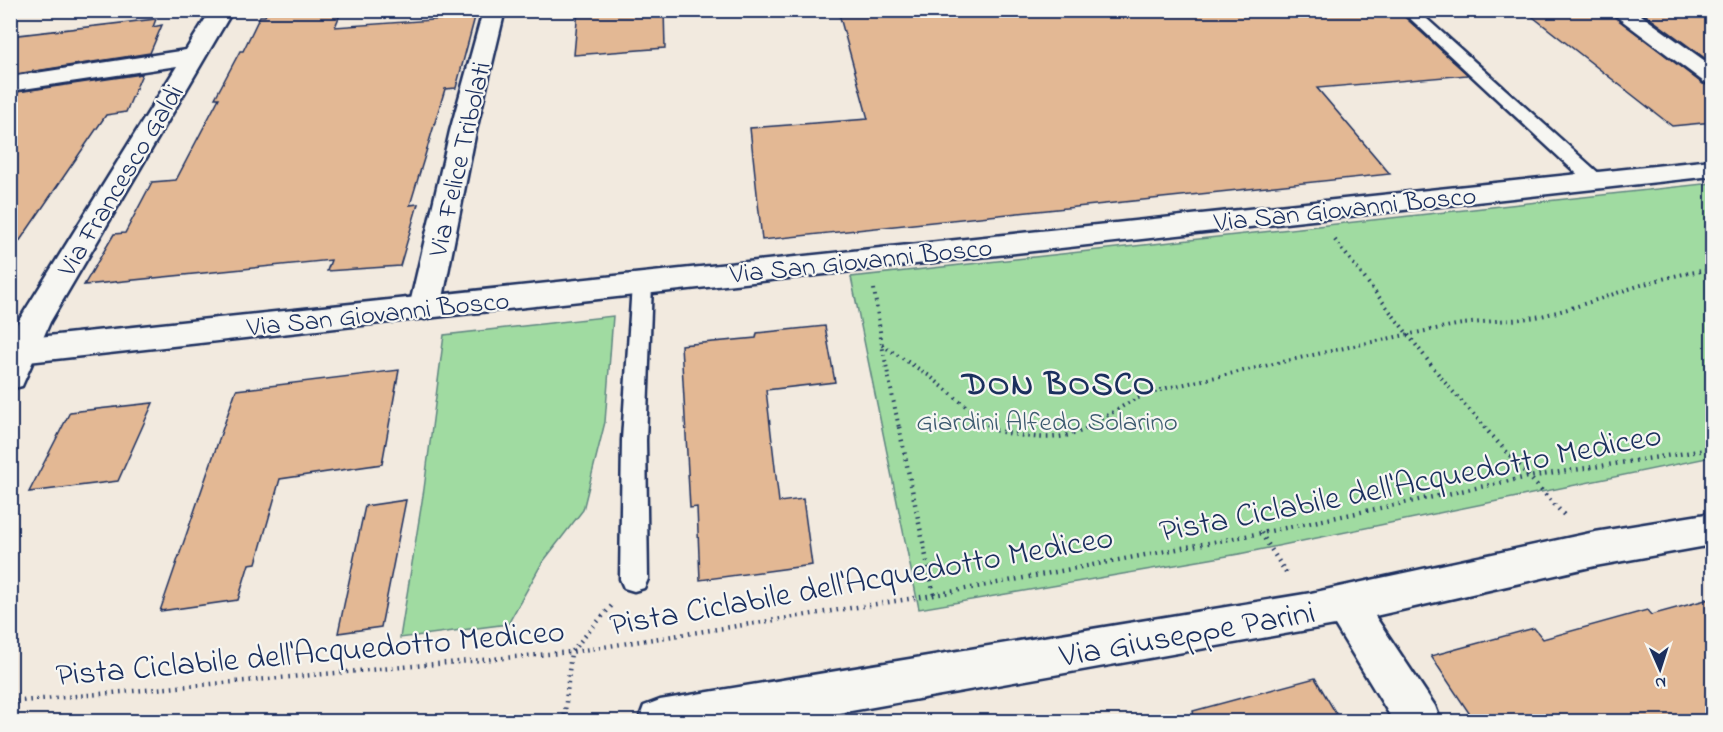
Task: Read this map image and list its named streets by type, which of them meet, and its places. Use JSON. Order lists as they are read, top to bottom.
{
  "streets": {
    "street": [
      "Via Felice Tribolati",
      "Via Francesco Galdi",
      "Via San Giovanni Bosco",
      "Via Giuseppe Parini"
    ],
    "path": ["Pista Ciclabile dell'Acquedotto Mediceo"]
  },
  "crossings": [
    ["Via Felice Tribolati", "Via San Giovanni Bosco"],
    ["Via Francesco Galdi", "Via San Giovanni Bosco"]
  ],
  "districts": ["DON BOSCO"],
  "parks": ["Giardini Alfedo Solarino"],
  "north": "bottom"
}
